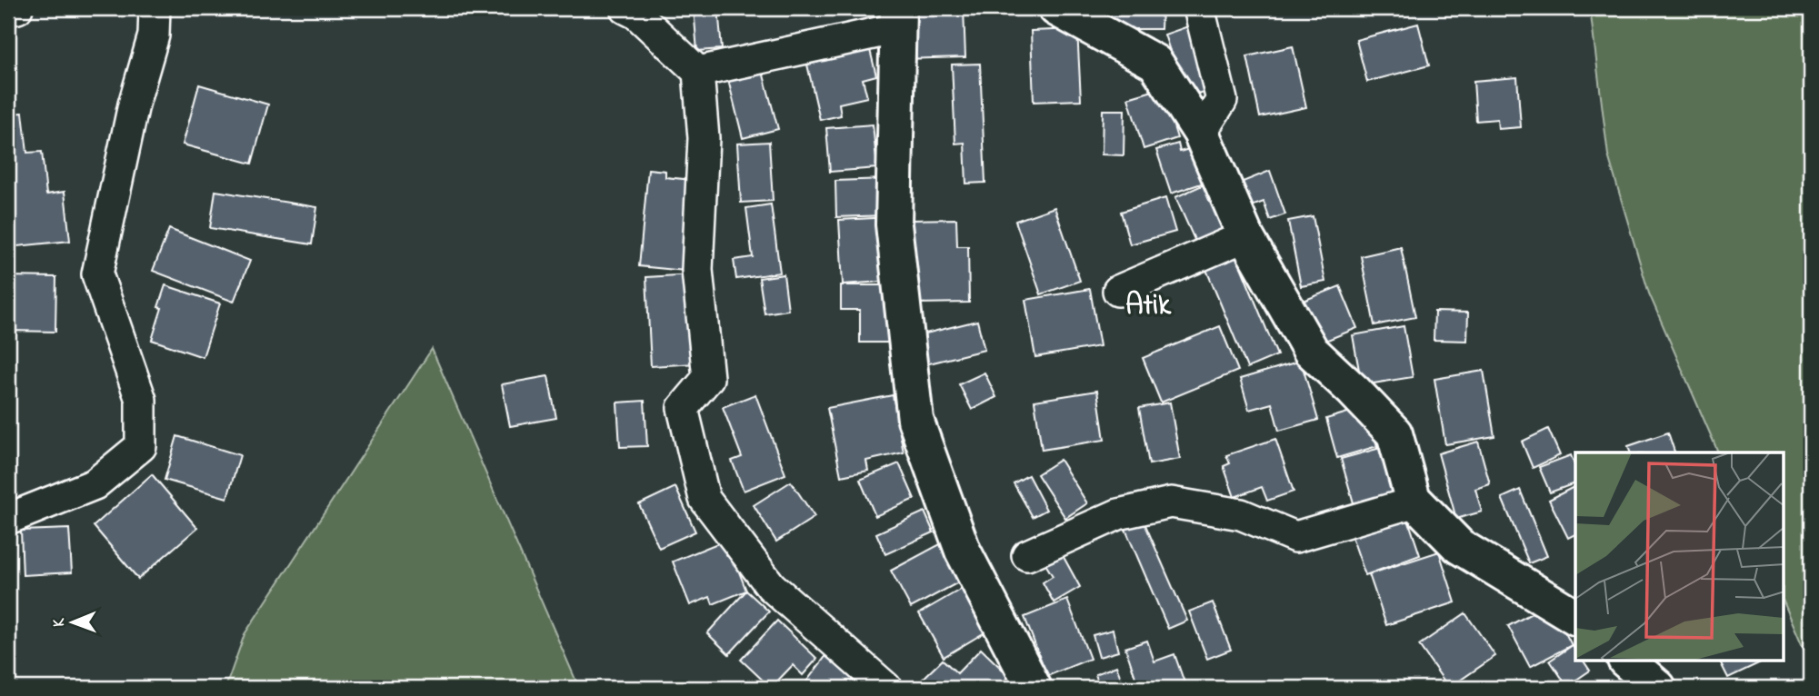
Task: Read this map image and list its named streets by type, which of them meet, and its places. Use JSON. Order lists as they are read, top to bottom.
{
  "districts": ["Atik"],
  "north": "left"
}
